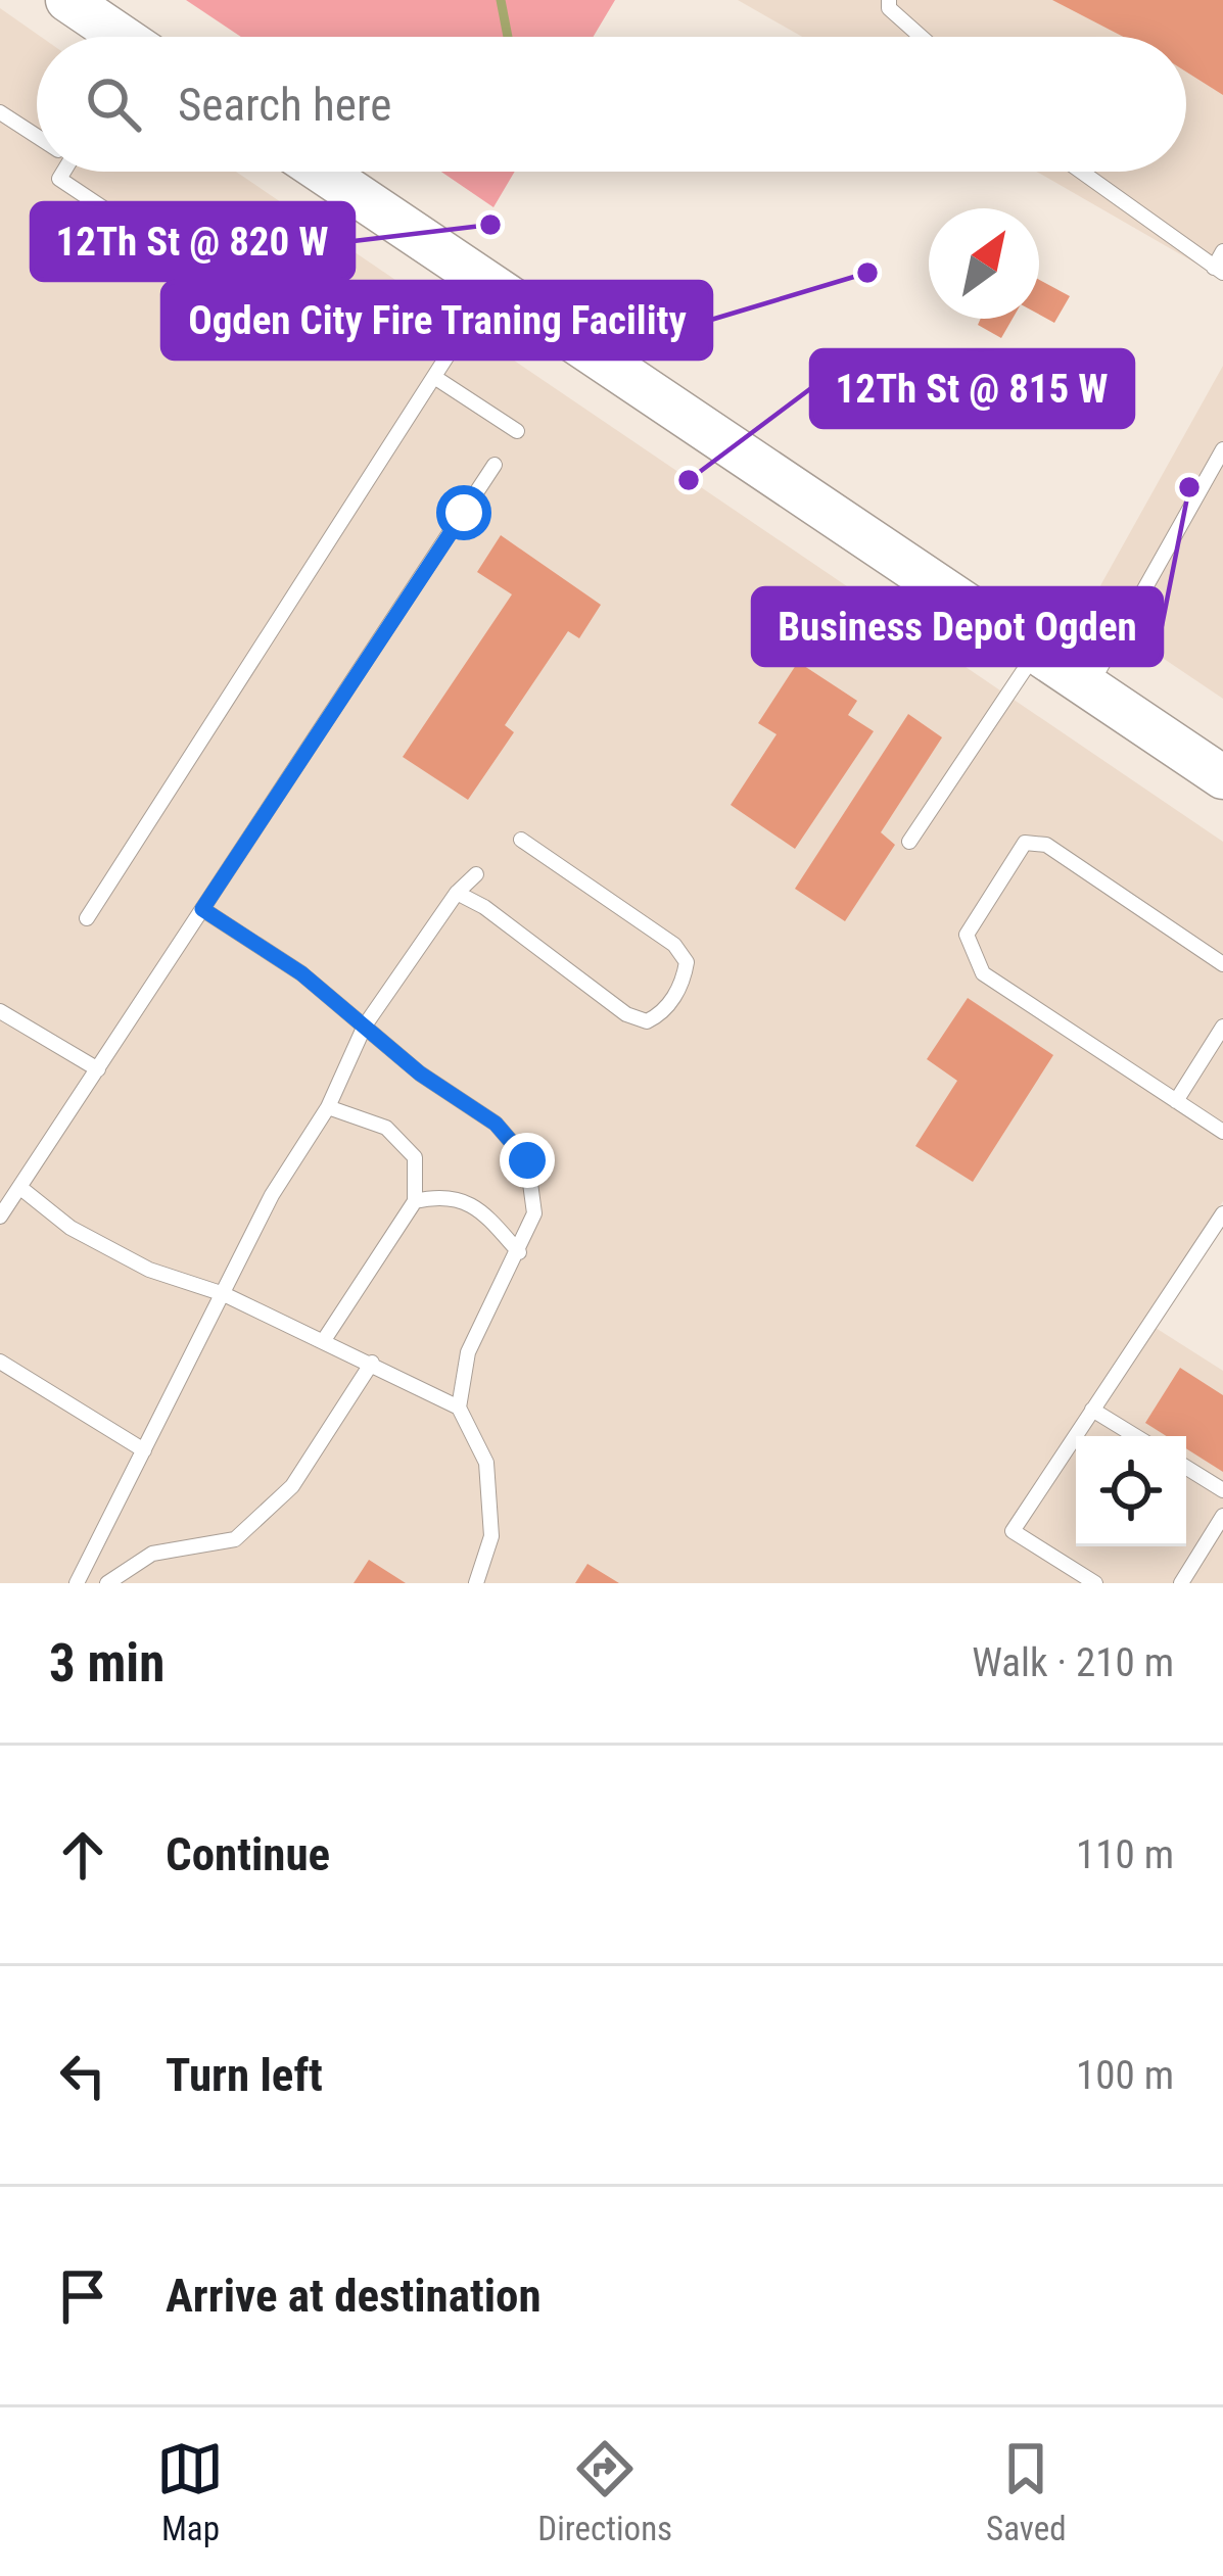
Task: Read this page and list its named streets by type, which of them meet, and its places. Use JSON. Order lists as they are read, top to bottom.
{
  "places": [
    "12Th St @ 820 W",
    "Ogden City Fire Traning Facility",
    "12Th St @ 815 W",
    "Business Depot Ogden"
  ],
  "north": "top right",
  "page": {
    "search": "Search here",
    "heading": ["3 min", "Walk · 210 m"],
    "list": [
      ["Continue", "110 m"],
      ["Turn left", "100 m"],
      "Arrive at destination"
    ],
    "nav": ["Map", "Directions", "Saved"]
  }
}
